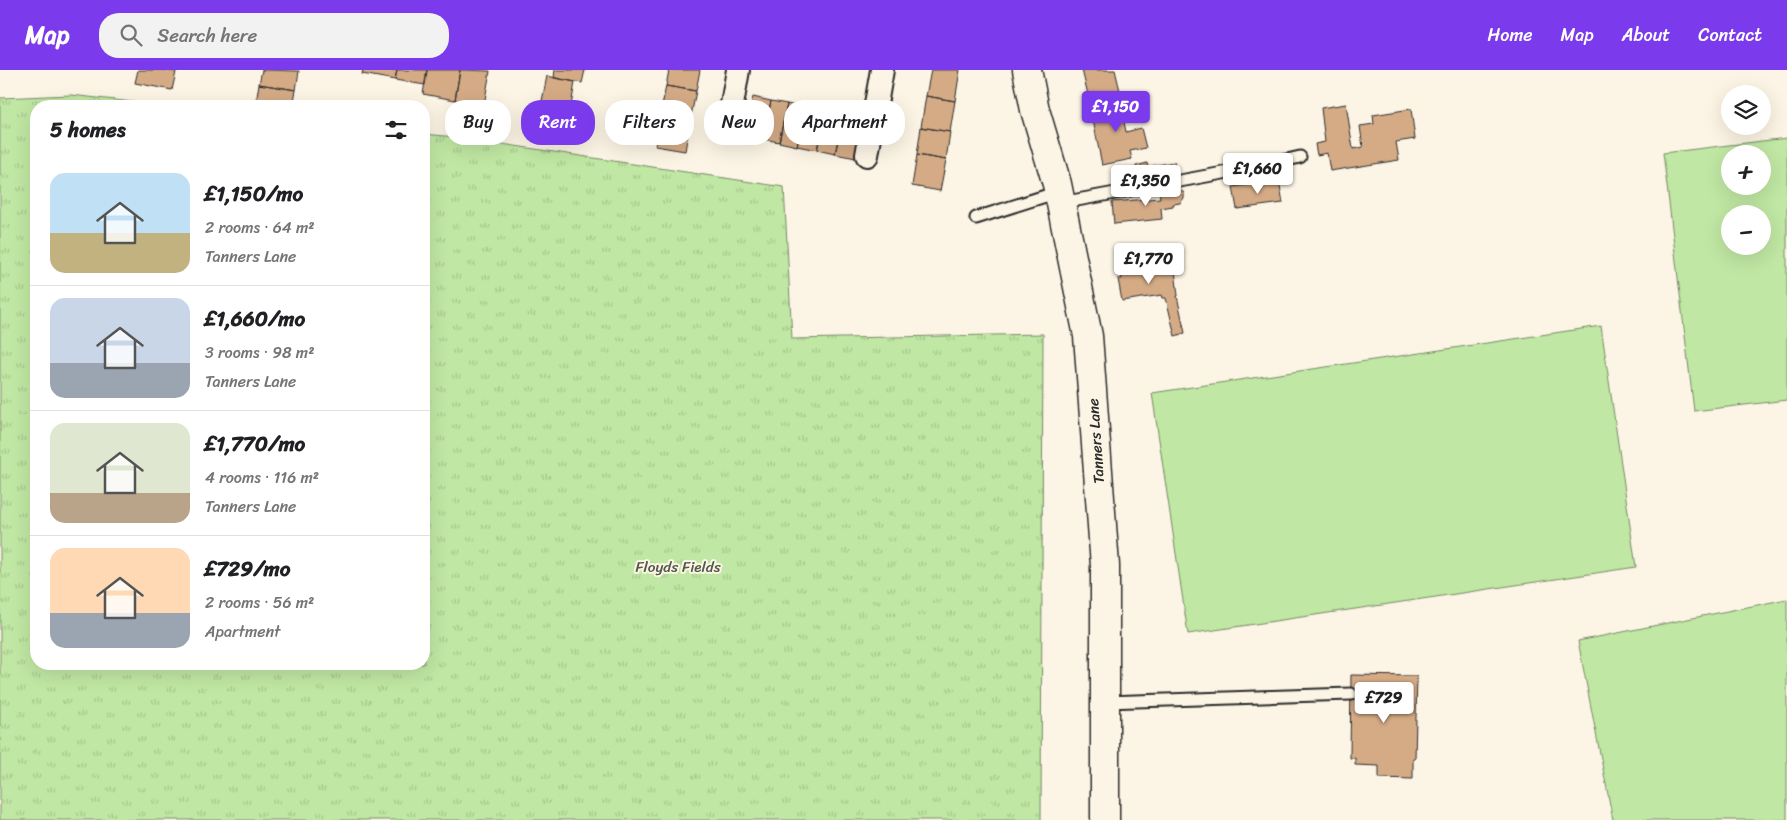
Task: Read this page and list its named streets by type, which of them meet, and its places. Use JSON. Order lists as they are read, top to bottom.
{
  "streets": {
    "main road": ["Tanners Lane"]
  },
  "parks": ["Floyds Fields"],
  "page": {
    "header": "Map",
    "search": "Search here",
    "nav": [
      "Home",
      "Map",
      "About",
      "Contact"
    ],
    "map_buttons": ["+", "−"],
    "price": [
      "£1,150",
      "£1,660",
      "£1,350",
      "£1,770",
      "£729"
    ],
    "chip": [
      "Buy",
      "Rent",
      "Filters",
      "New",
      "Apartment"
    ],
    "heading": "5 homes",
    "list": [
      {
        "name": "£1,150/mo",
        "note": "2 rooms · 64 m² · Tanners Lane"
      },
      {
        "name": "£1,660/mo",
        "note": "3 rooms · 98 m² · Tanners Lane"
      },
      {
        "name": "£1,770/mo",
        "note": "4 rooms · 116 m² · Tanners Lane"
      },
      {
        "name": "£729/mo",
        "note": "2 rooms · 56 m² · Apartment"
      }
    ]
  }
}
